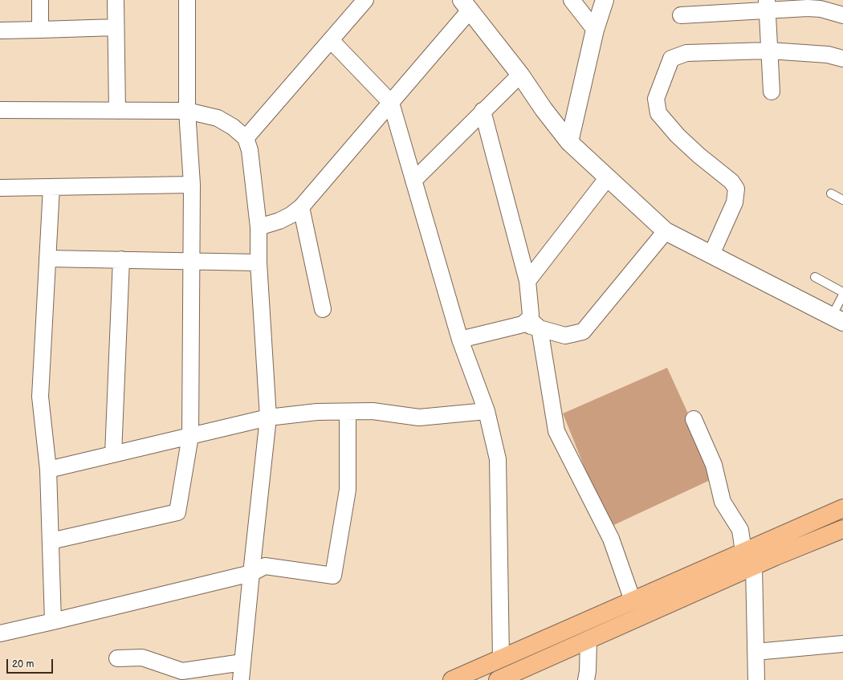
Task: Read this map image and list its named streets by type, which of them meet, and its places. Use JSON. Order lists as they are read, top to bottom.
{
  "scale_bar": "20 m"
}
